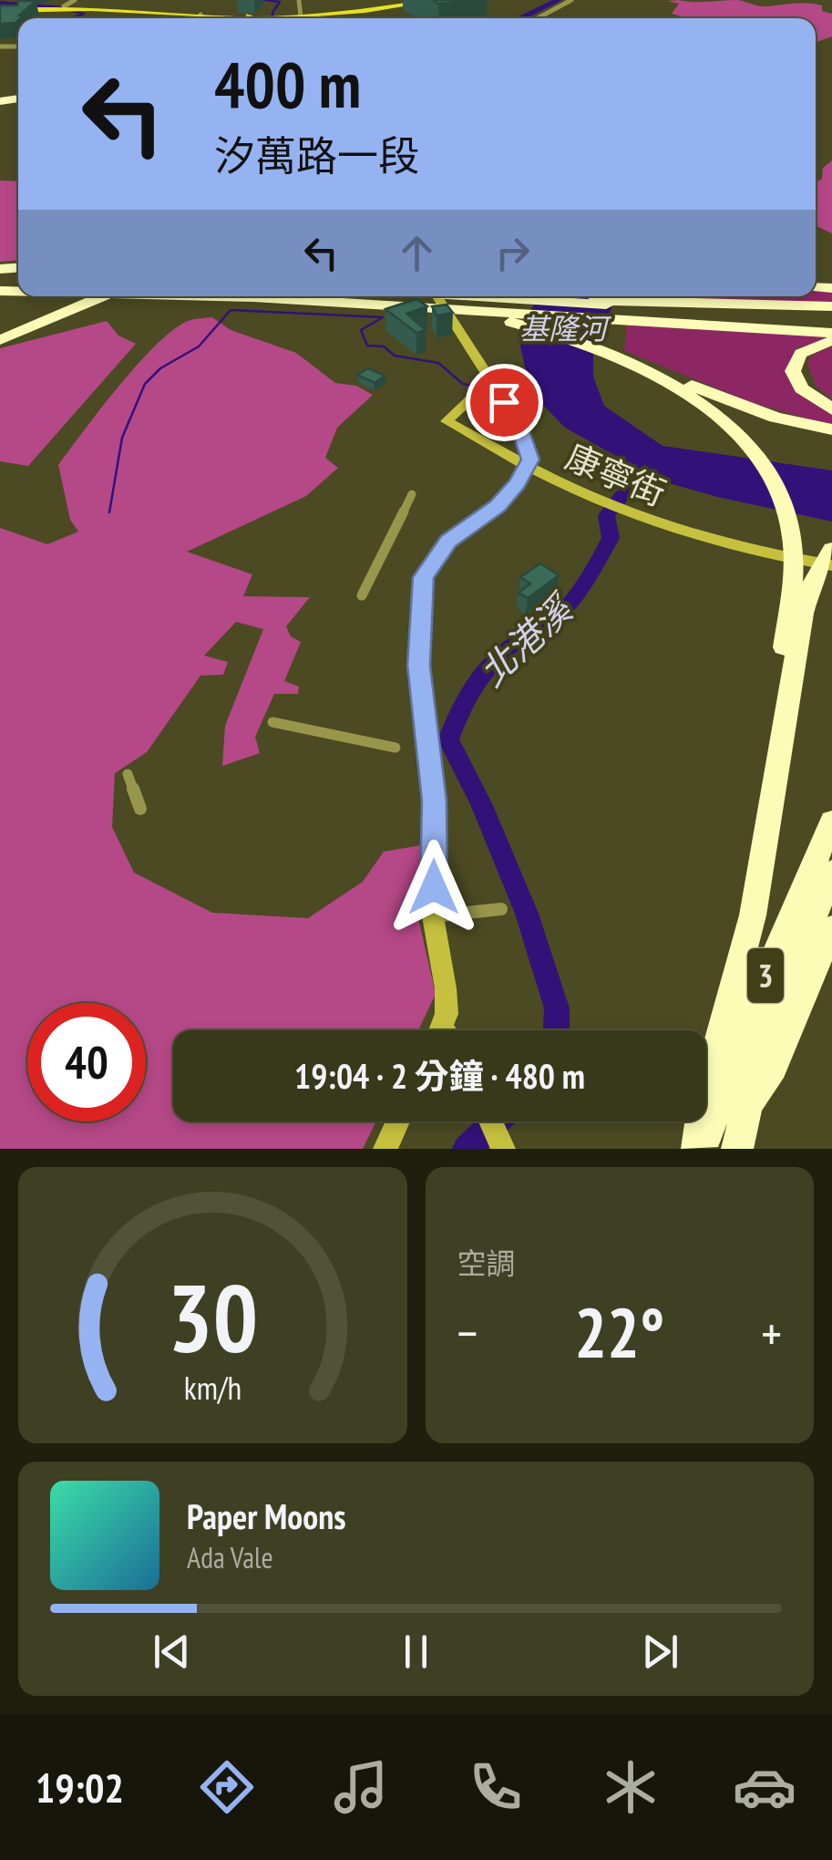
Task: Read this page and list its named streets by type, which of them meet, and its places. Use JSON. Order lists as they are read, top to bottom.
{
  "streets": {
    "highway": ["3"],
    "street": ["康寧街"]
  },
  "water": ["基隆河", "北港溪"],
  "page": {
    "turn": ["400 m", "汐萬路一段"],
    "limit": "40",
    "trip": "19:04 · 2 分鐘 · 480 m",
    "tile": "空調",
    "heat": ["−", "22°", "+"],
    "song": ["Paper Moons", "Ada Vale"],
    "tabs": "19:02",
    "gauge": ["30", "km/h"]
  }
}
